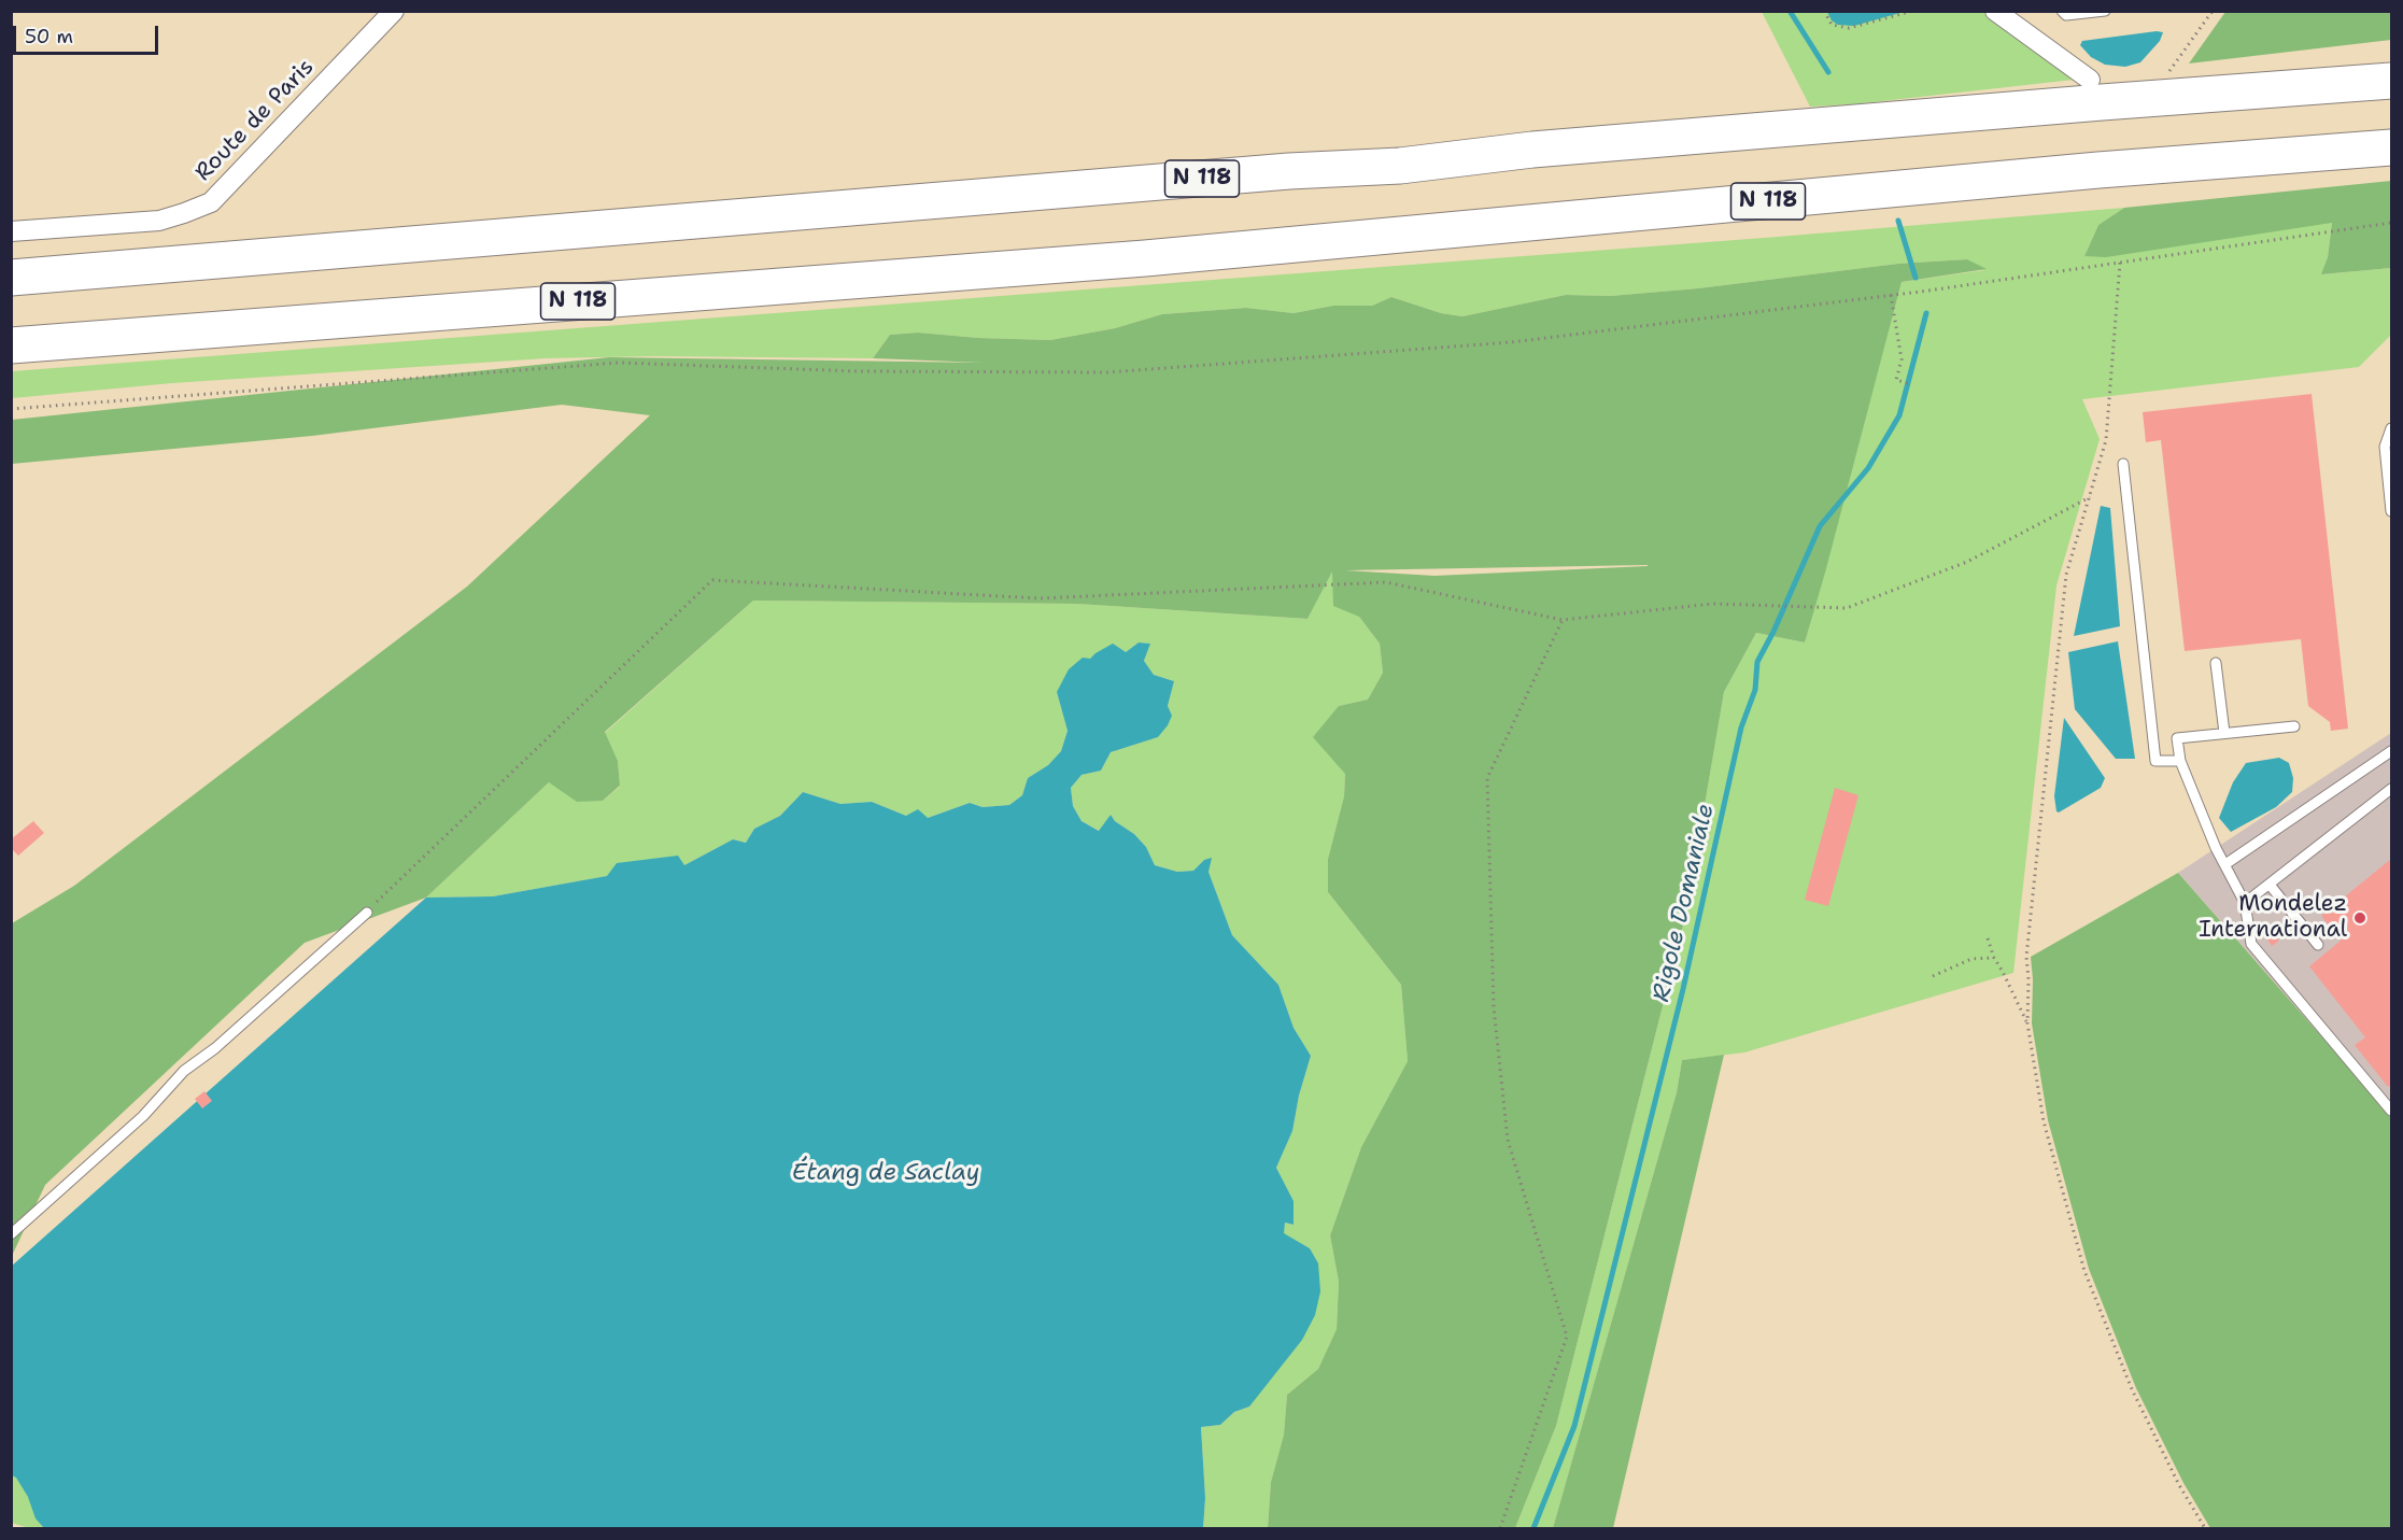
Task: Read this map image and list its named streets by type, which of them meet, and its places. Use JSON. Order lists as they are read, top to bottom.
{
  "streets": {
    "highway": ["N 118"],
    "street": ["Route de Paris"]
  },
  "water": ["Rigole Domaniale", "Étang de Saclay"],
  "places": ["Mondelez International"],
  "scale_bar": "50 m"
}
